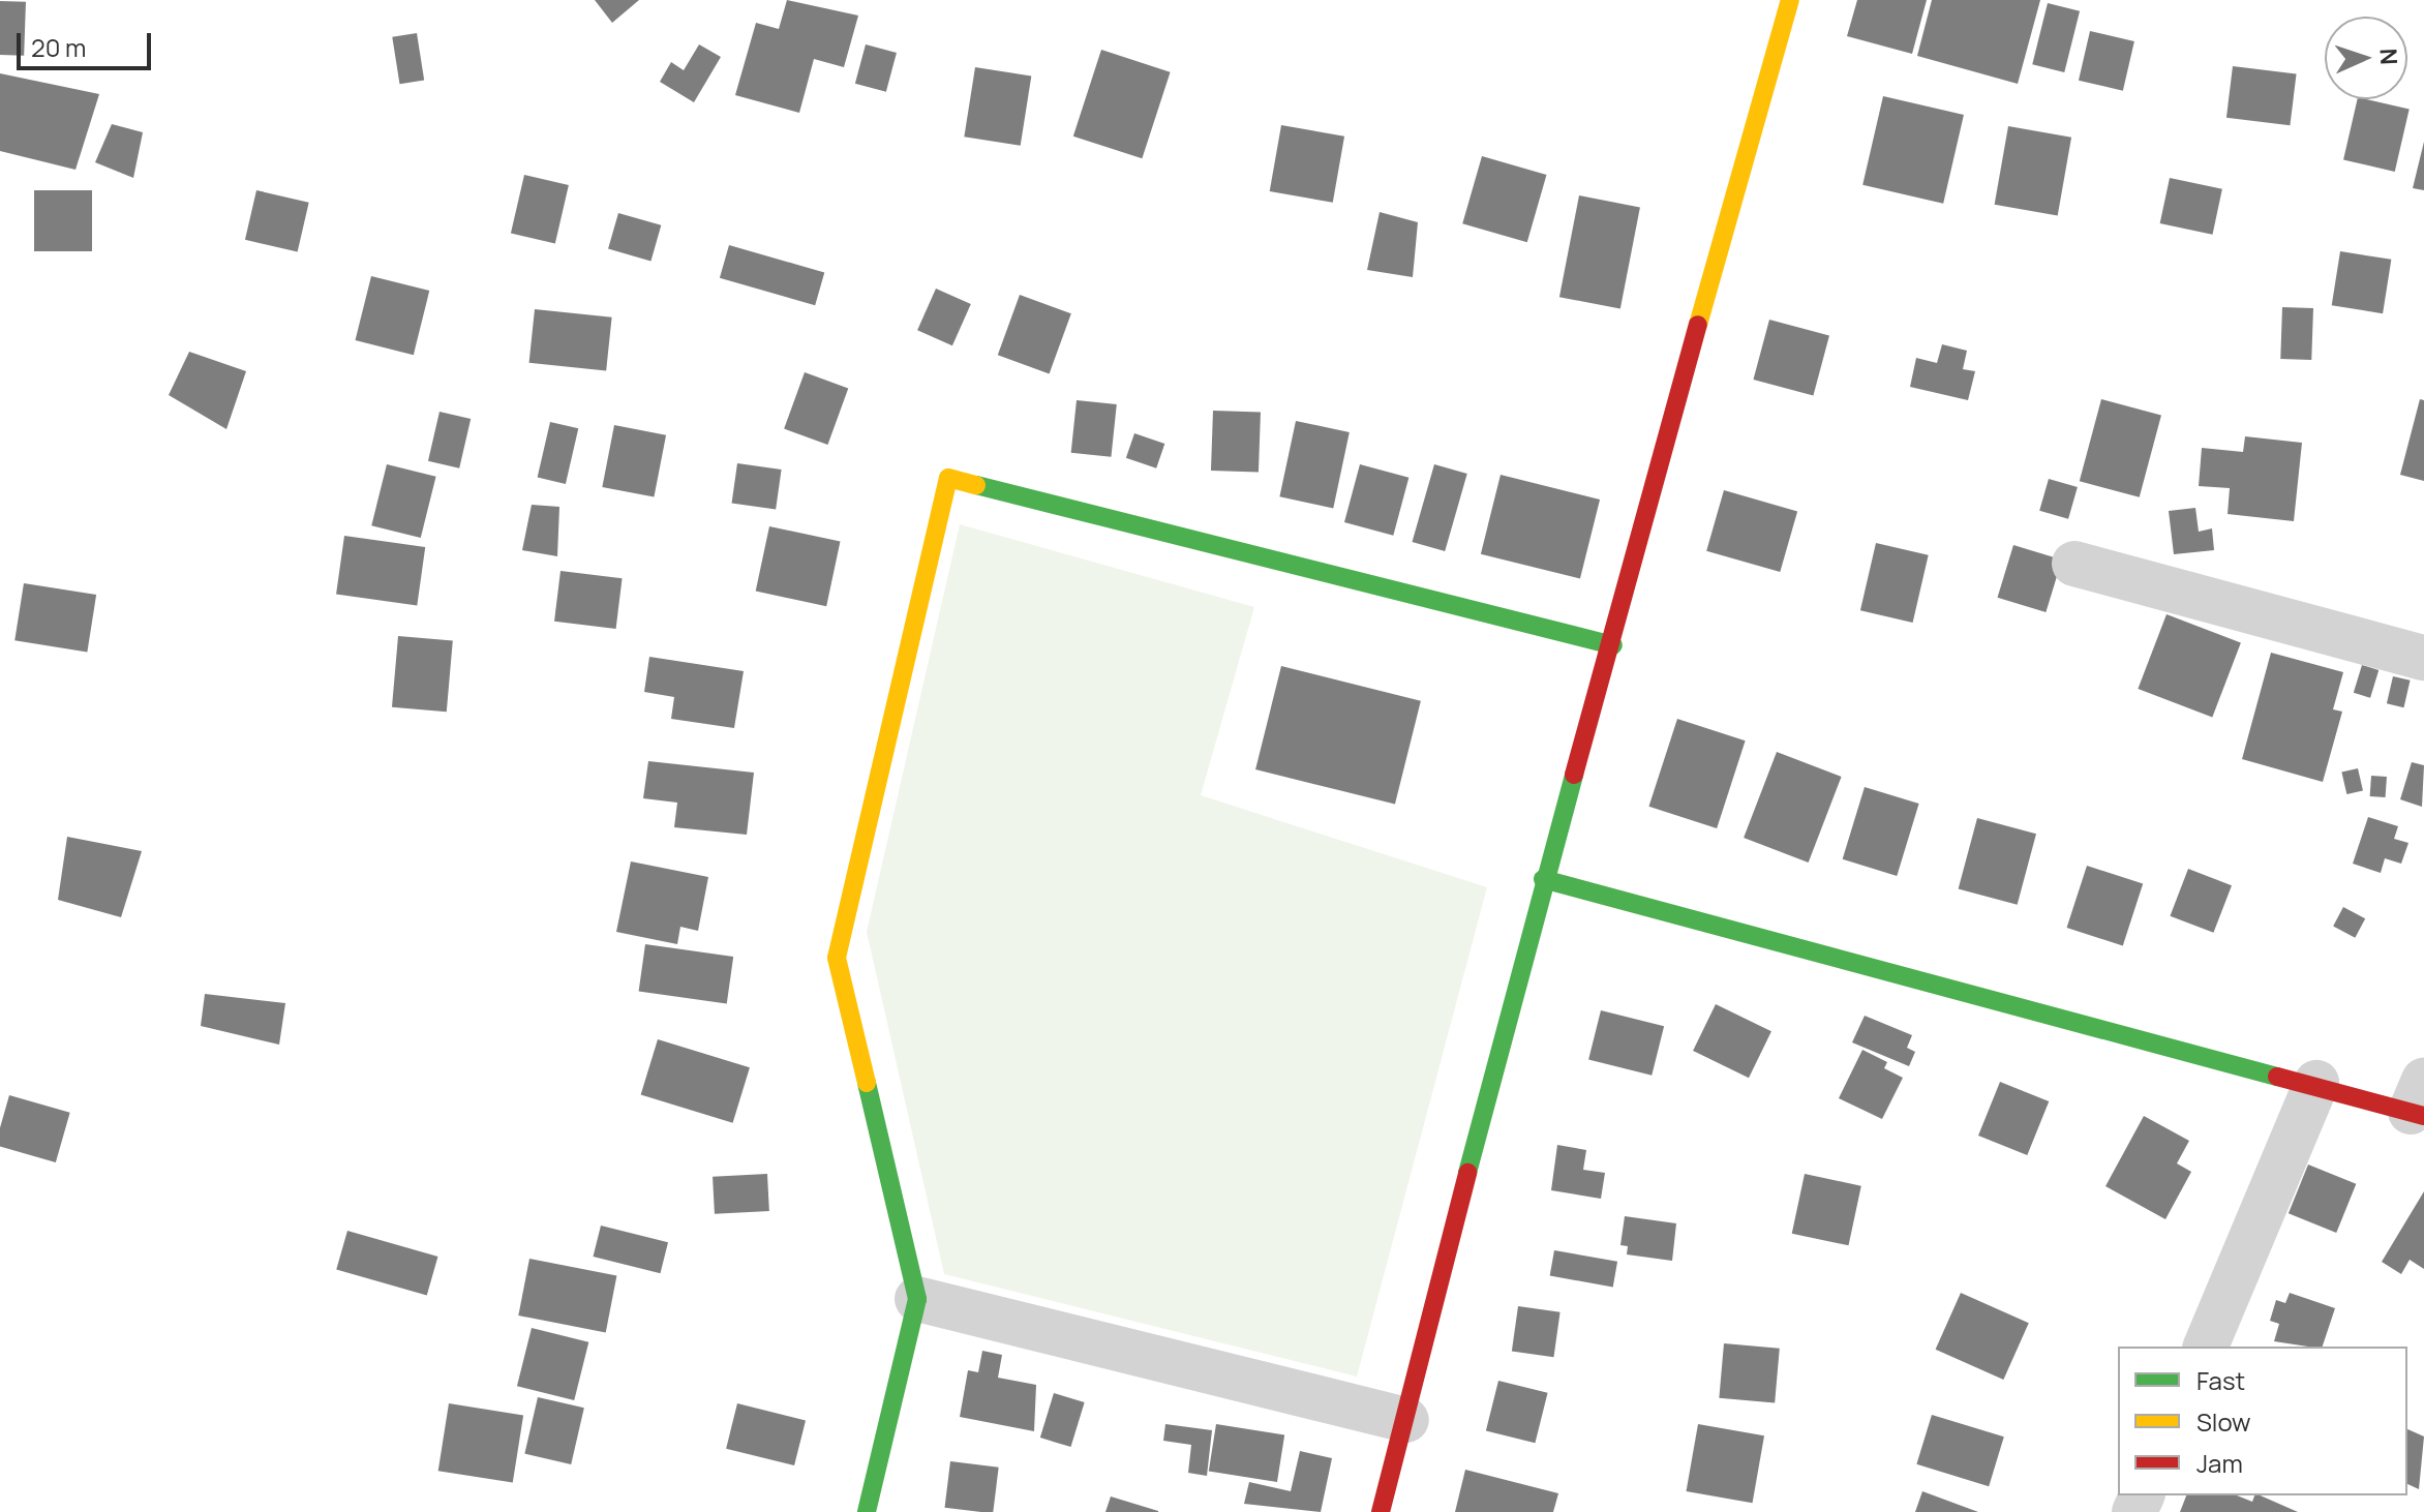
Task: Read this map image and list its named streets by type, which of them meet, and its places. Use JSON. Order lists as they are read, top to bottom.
{
  "legend": ["Fast", "Slow", "Jam"],
  "scale_bar": "20 m",
  "north": "right"
}
